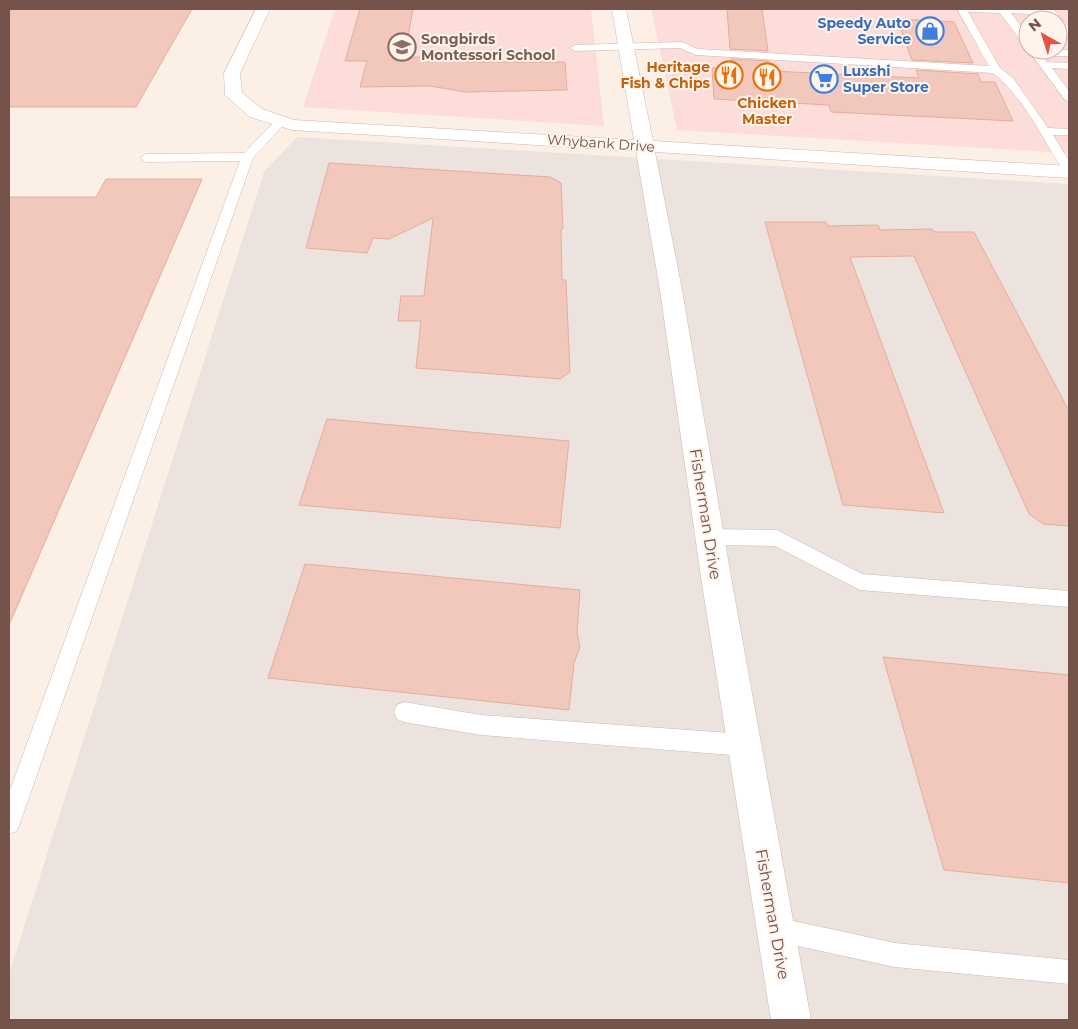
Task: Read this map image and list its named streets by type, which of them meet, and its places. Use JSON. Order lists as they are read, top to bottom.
{
  "streets": {
    "street": ["Whybank Drive", "Fisherman Drive"]
  },
  "crossings": [
    ["Whybank Drive", "Fisherman Drive"]
  ],
  "places": {
    "shop": ["Speedy Auto Service"],
    "school or university": ["Songbirds Montessori School"],
    "restaurant": ["Heritage Fish & Chips", "Chicken Master"],
    "supermarket": ["Luxshi Super Store"]
  },
  "north": "top left"
}
